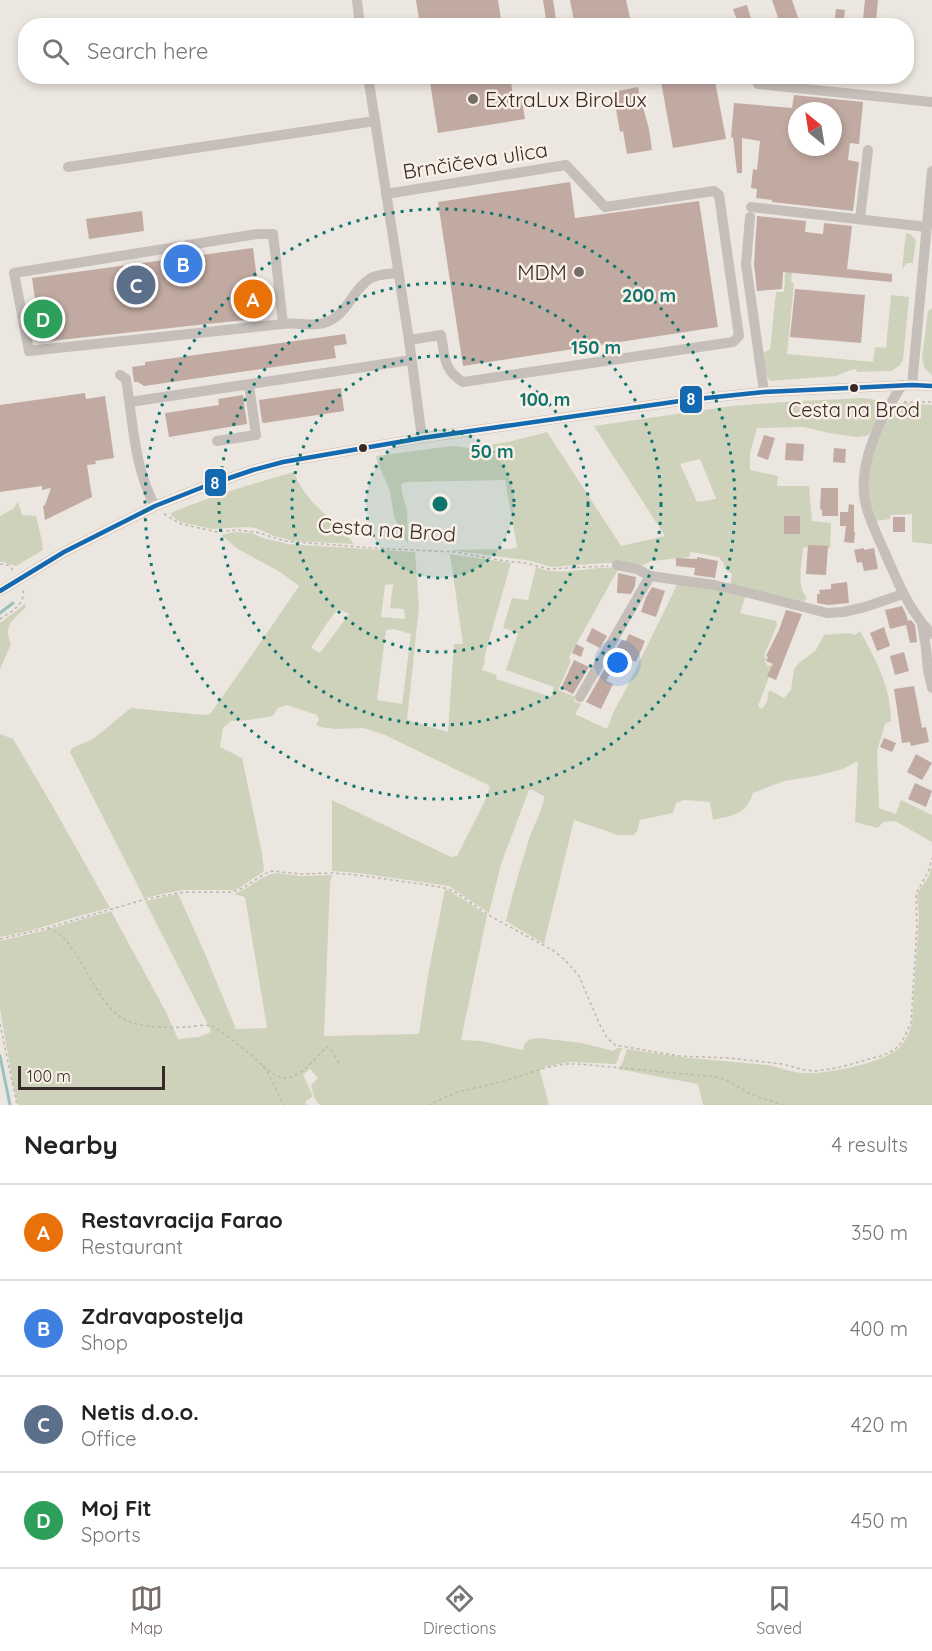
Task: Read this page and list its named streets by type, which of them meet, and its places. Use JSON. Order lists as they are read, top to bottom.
{
  "streets": {
    "street": ["Brnčičeva ulica"],
    "path": ["Cesta na Brod"]
  },
  "places": ["ExtraLux BiroLux", "MDM", "Cesta na Brod"],
  "lines": ["transit line 8"],
  "scale_bar": "100 m",
  "north": "top left",
  "page": {
    "search": "Search here",
    "pins": [
      "B",
      "C",
      "A",
      "D"
    ],
    "scale": "100 m",
    "heading": ["Nearby", "4 results"],
    "list": [
      {
        "mark": "A",
        "name": "Restavracija Farao",
        "note": "Restaurant",
        "value": "350 m"
      },
      {
        "mark": "B",
        "name": "Zdravapostelja",
        "note": "Shop",
        "value": "400 m"
      },
      {
        "mark": "C",
        "name": "Netis d.o.o.",
        "note": "Office",
        "value": "420 m"
      },
      {
        "mark": "D",
        "name": "Moj Fit",
        "note": "Sports",
        "value": "450 m"
      }
    ],
    "nav": ["Map", "Directions", "Saved"]
  },
  "rings": [
    "200 m",
    "150 m",
    "100 m",
    "50 m"
  ]
}
